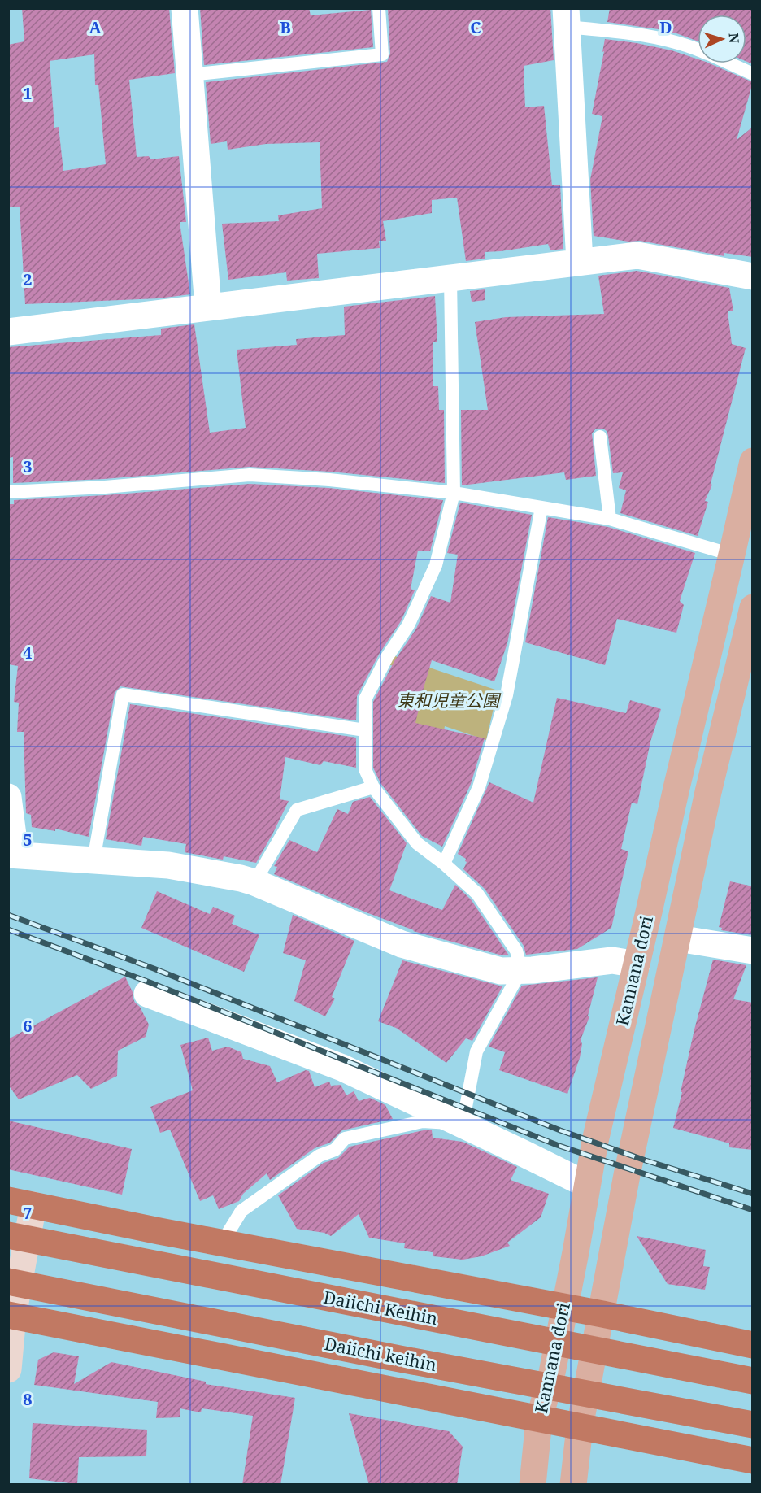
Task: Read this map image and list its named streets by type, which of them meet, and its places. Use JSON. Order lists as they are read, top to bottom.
{
  "streets": {
    "highway": ["Daiichi Keihin", "Daiichi keihin"],
    "main road": ["Kannana dori"]
  },
  "parks": ["東和児童公園"],
  "north": "right",
  "grid": {
    "columns": [
      "A",
      "B",
      "C",
      "D"
    ],
    "rows": [
      "1",
      "2",
      "3",
      "4",
      "5",
      "6",
      "7",
      "8"
    ]
  }
}
